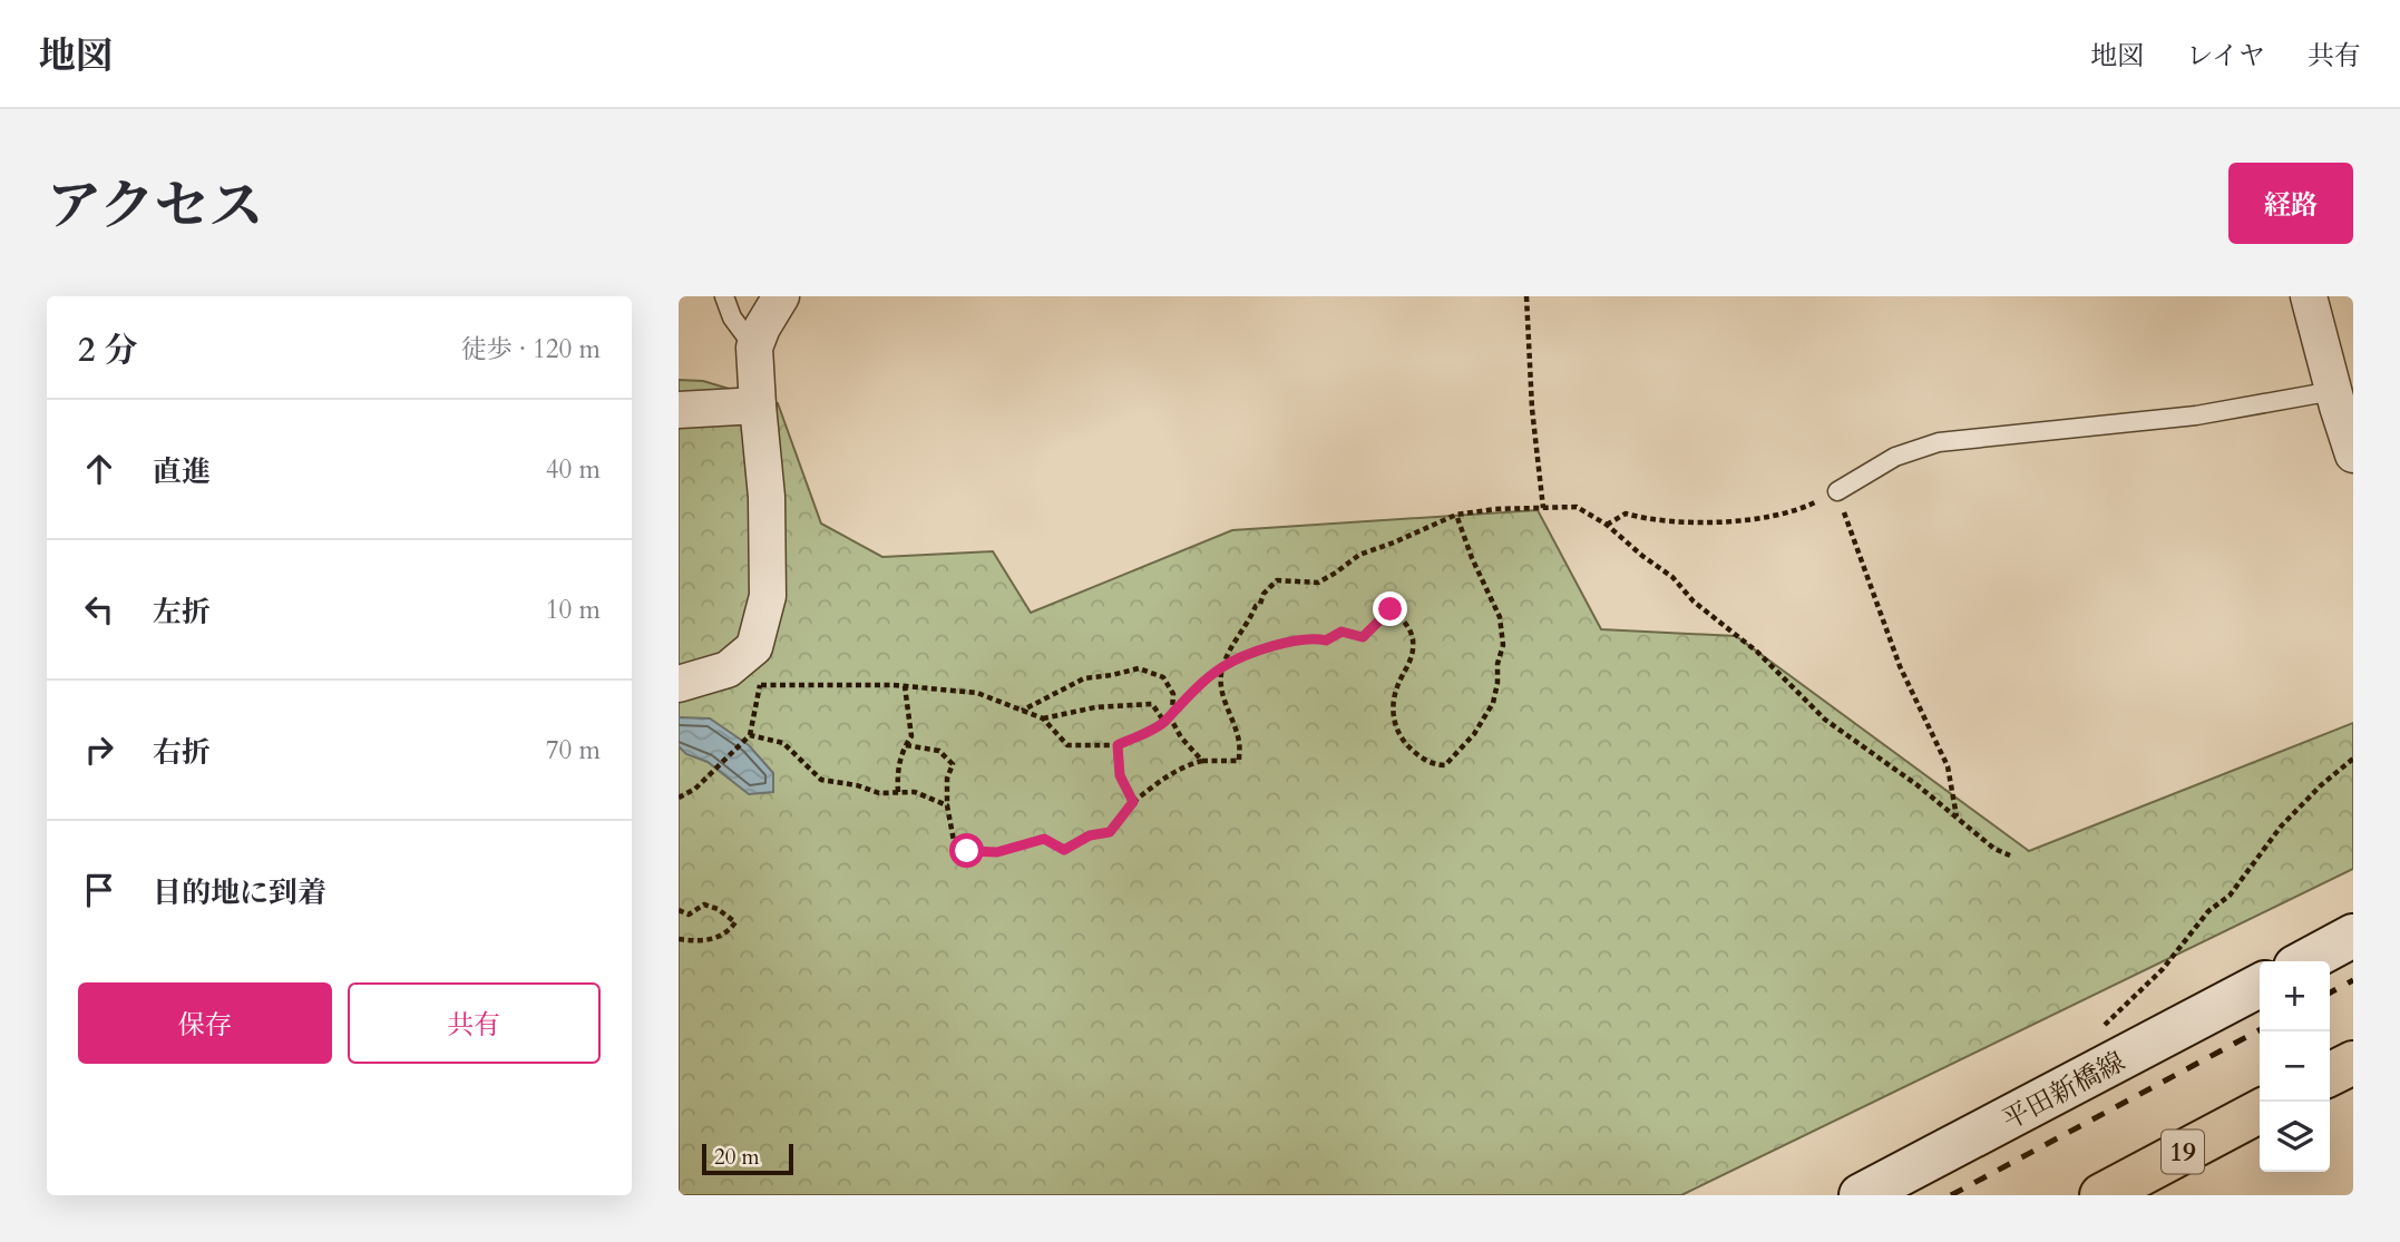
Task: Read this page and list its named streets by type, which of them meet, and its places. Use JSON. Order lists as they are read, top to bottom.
{
  "streets": {
    "highway": ["19"],
    "main road": ["平田新橋線"]
  },
  "scale_bar": "20 m",
  "page": {
    "header": "地図",
    "nav": ["地図", "レイヤ", "共有"],
    "title": "アクセス",
    "buttons": [
      "経路",
      ["保存", "共有"]
    ],
    "heading": ["2 分", "徒歩 · 120 m"],
    "list": [
      ["直進", "40 m"],
      ["左折", "10 m"],
      ["右折", "70 m"],
      "目的地に到着"
    ],
    "map_buttons": ["+", "−"],
    "scale": "20 m"
  }
}
